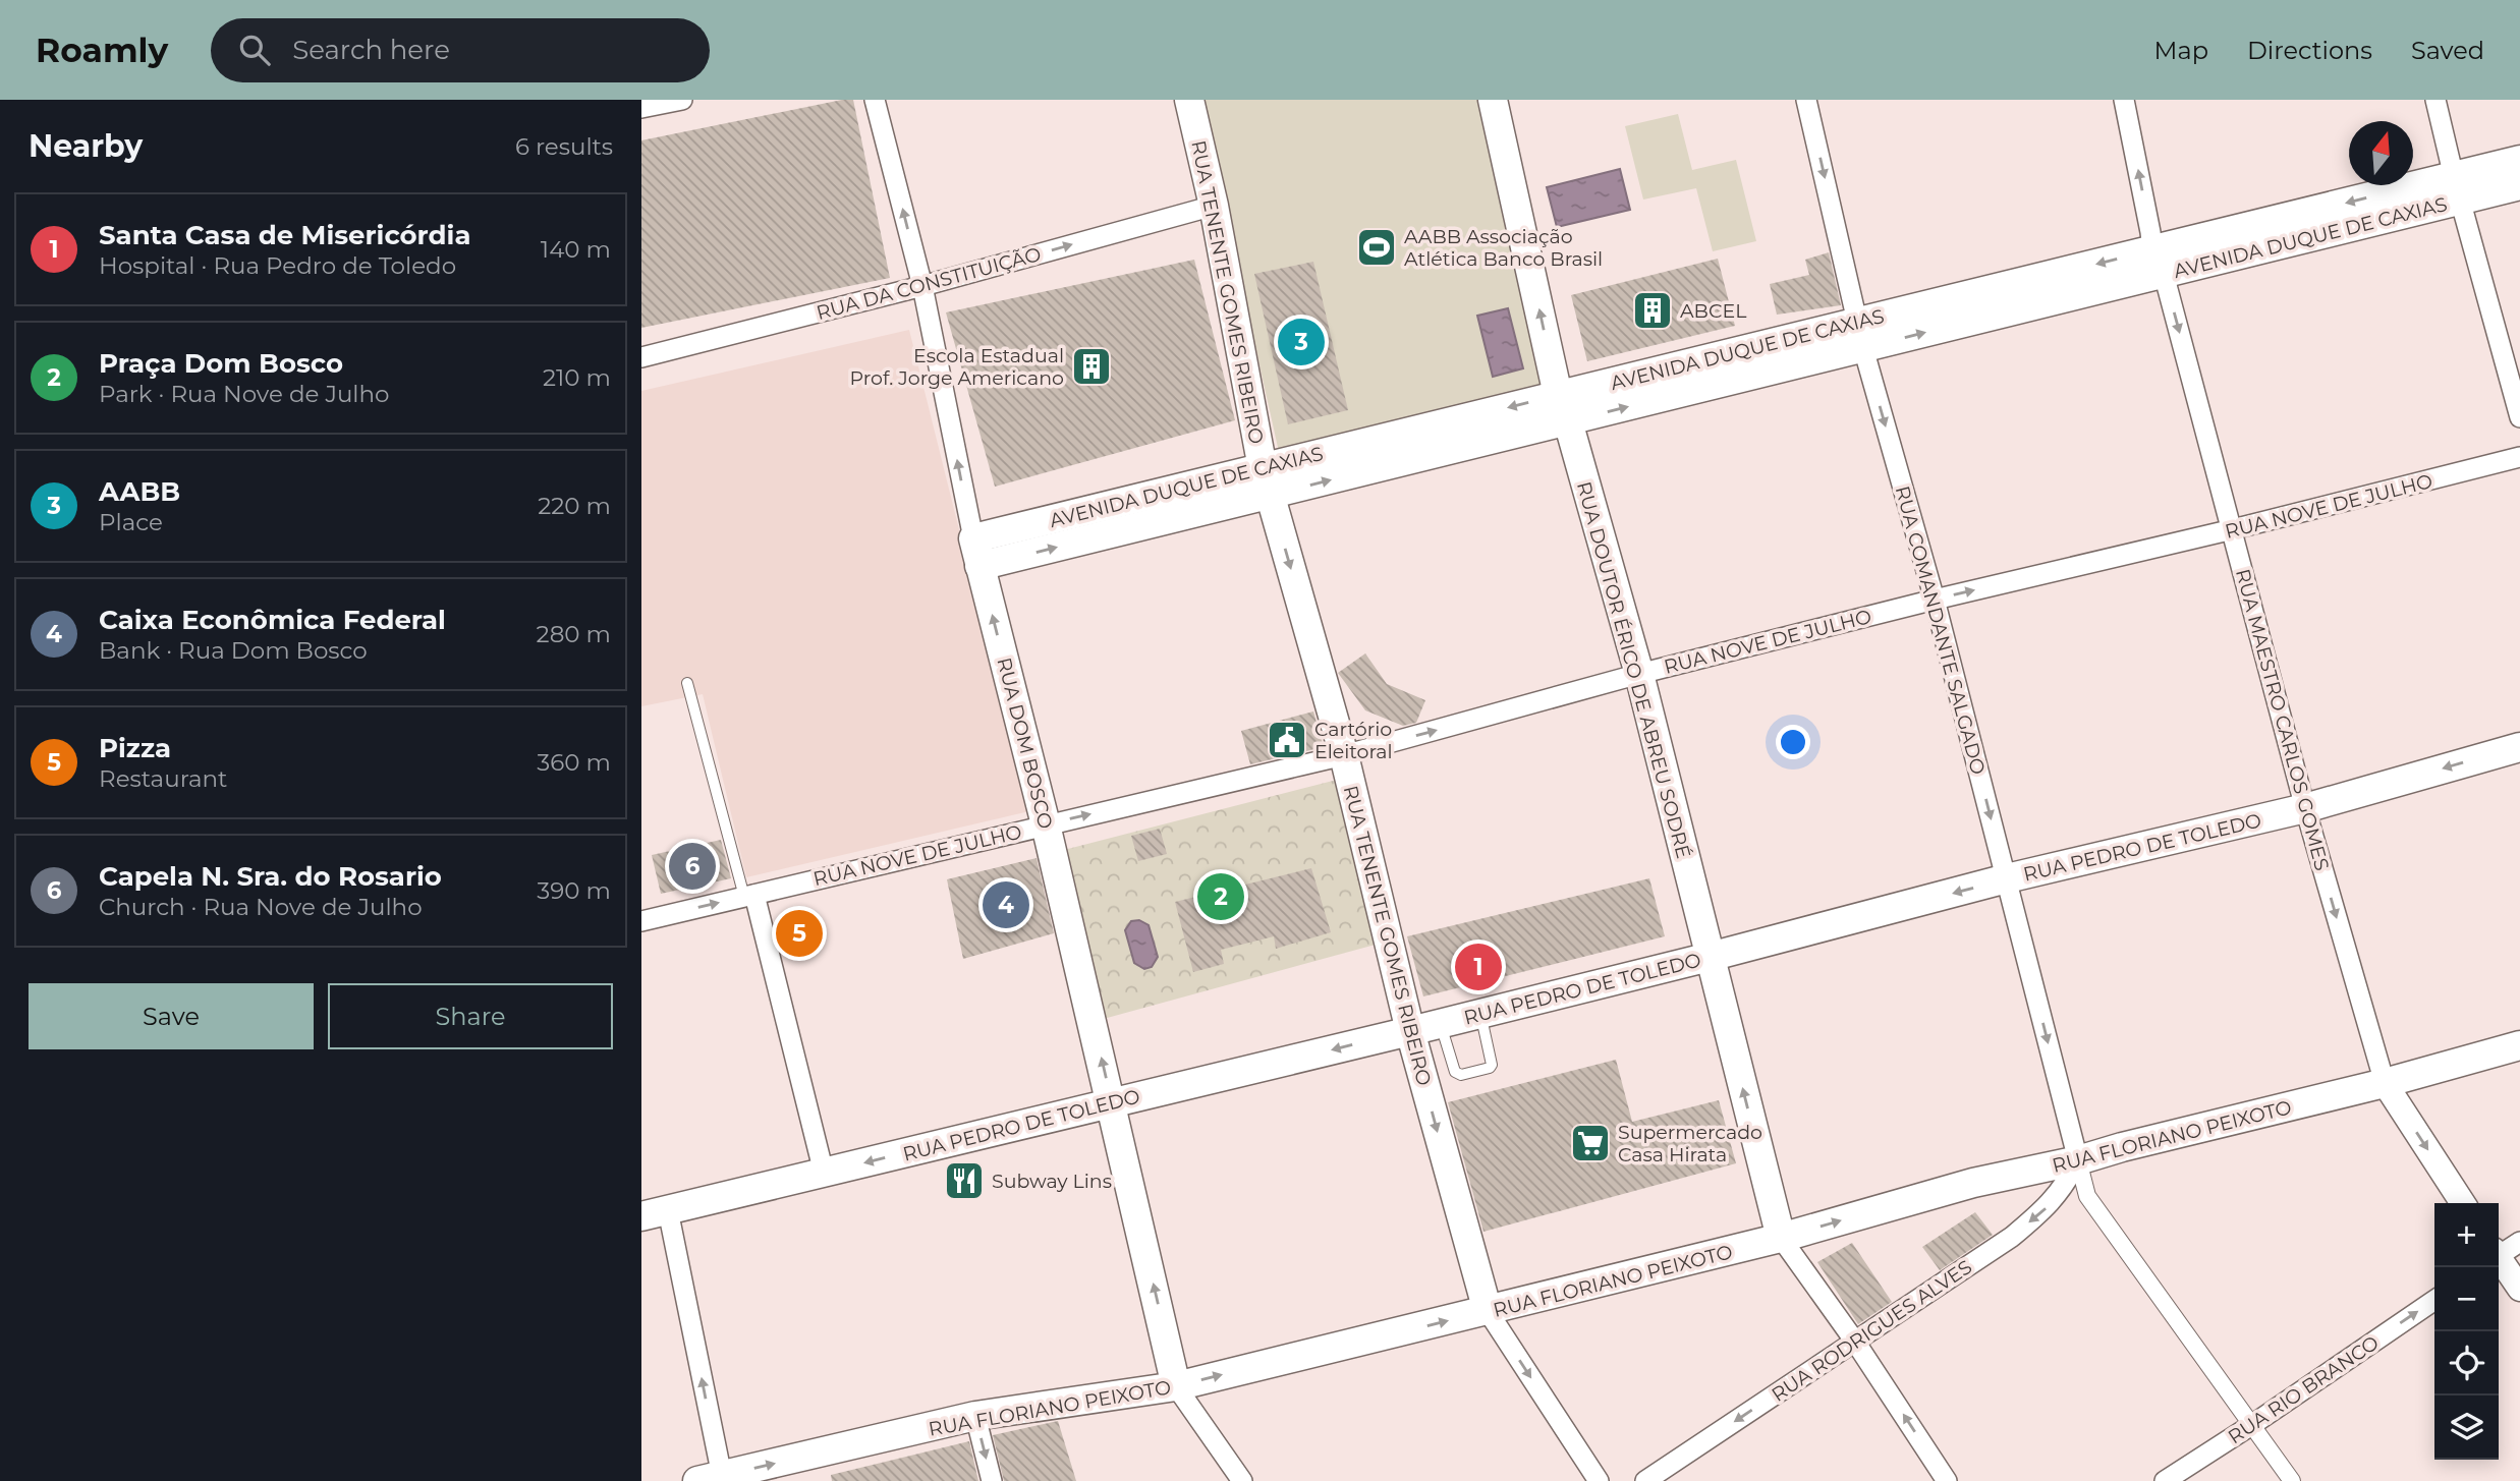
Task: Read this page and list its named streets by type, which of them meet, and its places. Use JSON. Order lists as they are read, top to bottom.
{
  "streets": {
    "main road": [
      "AVENIDA DUQUE DE CAXIAS",
      "RUA TENENTE GOMES RIBEIRO",
      "RUA DOUTOR ÉRICO DE ABREU SODRÉ",
      "RUA DOM BOSCO",
      "RUA PEDRO DE TOLEDO",
      "RUA FLORIANO PEIXOTO"
    ],
    "street": [
      "RUA DA CONSTITUIÇÃO",
      "RUA NOVE DE JULHO",
      "RUA COMANDANTE SALGADO",
      "RUA MAESTRO CARLOS GOMES",
      "RUA RODRIGUES ALVES",
      "RUA RIO BRANCO"
    ]
  },
  "crossings": [
    ["AVENIDA DUQUE DE CAXIAS", "RUA TENENTE GOMES RIBEIRO"],
    ["AVENIDA DUQUE DE CAXIAS", "RUA COMANDANTE SALGADO"],
    ["AVENIDA DUQUE DE CAXIAS", "RUA DOUTOR ÉRICO DE ABREU SODRÉ"],
    ["AVENIDA DUQUE DE CAXIAS", "RUA MAESTRO CARLOS GOMES"],
    ["AVENIDA DUQUE DE CAXIAS", "RUA DOM BOSCO"],
    ["RUA DA CONSTITUIÇÃO", "RUA TENENTE GOMES RIBEIRO"],
    ["RUA DA CONSTITUIÇÃO", "RUA DOM BOSCO"],
    ["RUA TENENTE GOMES RIBEIRO", "RUA NOVE DE JULHO"],
    ["RUA TENENTE GOMES RIBEIRO", "RUA PEDRO DE TOLEDO"],
    ["RUA TENENTE GOMES RIBEIRO", "RUA FLORIANO PEIXOTO"],
    ["RUA NOVE DE JULHO", "RUA COMANDANTE SALGADO"],
    ["RUA NOVE DE JULHO", "RUA DOUTOR ÉRICO DE ABREU SODRÉ"],
    ["RUA NOVE DE JULHO", "RUA MAESTRO CARLOS GOMES"],
    ["RUA NOVE DE JULHO", "RUA DOM BOSCO"],
    ["RUA COMANDANTE SALGADO", "RUA PEDRO DE TOLEDO"],
    ["RUA COMANDANTE SALGADO", "RUA FLORIANO PEIXOTO"],
    ["RUA COMANDANTE SALGADO", "RUA RODRIGUES ALVES"],
    ["RUA DOUTOR ÉRICO DE ABREU SODRÉ", "RUA PEDRO DE TOLEDO"],
    ["RUA DOUTOR ÉRICO DE ABREU SODRÉ", "RUA FLORIANO PEIXOTO"],
    ["RUA MAESTRO CARLOS GOMES", "RUA PEDRO DE TOLEDO"],
    ["RUA MAESTRO CARLOS GOMES", "RUA FLORIANO PEIXOTO"],
    ["RUA DOM BOSCO", "RUA PEDRO DE TOLEDO"],
    ["RUA DOM BOSCO", "RUA FLORIANO PEIXOTO"],
    ["RUA FLORIANO PEIXOTO", "RUA RODRIGUES ALVES"]
  ],
  "one_way": [
    "RUA DA CONSTITUIÇÃO",
    "RUA TENENTE GOMES RIBEIRO",
    "RUA NOVE DE JULHO",
    "RUA COMANDANTE SALGADO",
    "RUA DOUTOR ÉRICO DE ABREU SODRÉ",
    "RUA DOM BOSCO",
    "RUA PEDRO DE TOLEDO",
    "RUA FLORIANO PEIXOTO",
    "RUA RODRIGUES ALVES",
    "RUA RIO BRANCO"
  ],
  "places": {
    "sports": ["AABB Associação Atlética Banco Brasil"],
    "building": ["ABCEL", "Escola Estadual Prof. Jorge Americano"],
    "public building": ["Cartório Eleitoral"],
    "supermarket": ["Supermercado Casa Hirata"],
    "restaurant": ["Subway Lins"]
  },
  "north": "top",
  "page": {
    "header": "Roamly",
    "search": "Search here",
    "nav": ["Map", "Directions", "Saved"],
    "heading": ["Nearby", "6 results"],
    "list": [
      {
        "mark": "1",
        "name": "Santa Casa de Misericórdia",
        "note": "Hospital · Rua Pedro de Toledo",
        "value": "140 m"
      },
      {
        "mark": "2",
        "name": "Praça Dom Bosco",
        "note": "Park · Rua Nove de Julho",
        "value": "210 m"
      },
      {
        "mark": "3",
        "name": "AABB",
        "note": "Place",
        "value": "220 m"
      },
      {
        "mark": "4",
        "name": "Caixa Econômica Federal",
        "note": "Bank · Rua Dom Bosco",
        "value": "280 m"
      },
      {
        "mark": "5",
        "name": "Pizza",
        "note": "Restaurant",
        "value": "360 m"
      },
      {
        "mark": "6",
        "name": "Capela N. Sra. do Rosario",
        "note": "Church · Rua Nove de Julho",
        "value": "390 m"
      }
    ],
    "pins": [
      "3",
      "6",
      "2",
      "4",
      "5",
      "1"
    ],
    "buttons": ["Save", "Share"],
    "map_buttons": ["+", "−"]
  }
}
